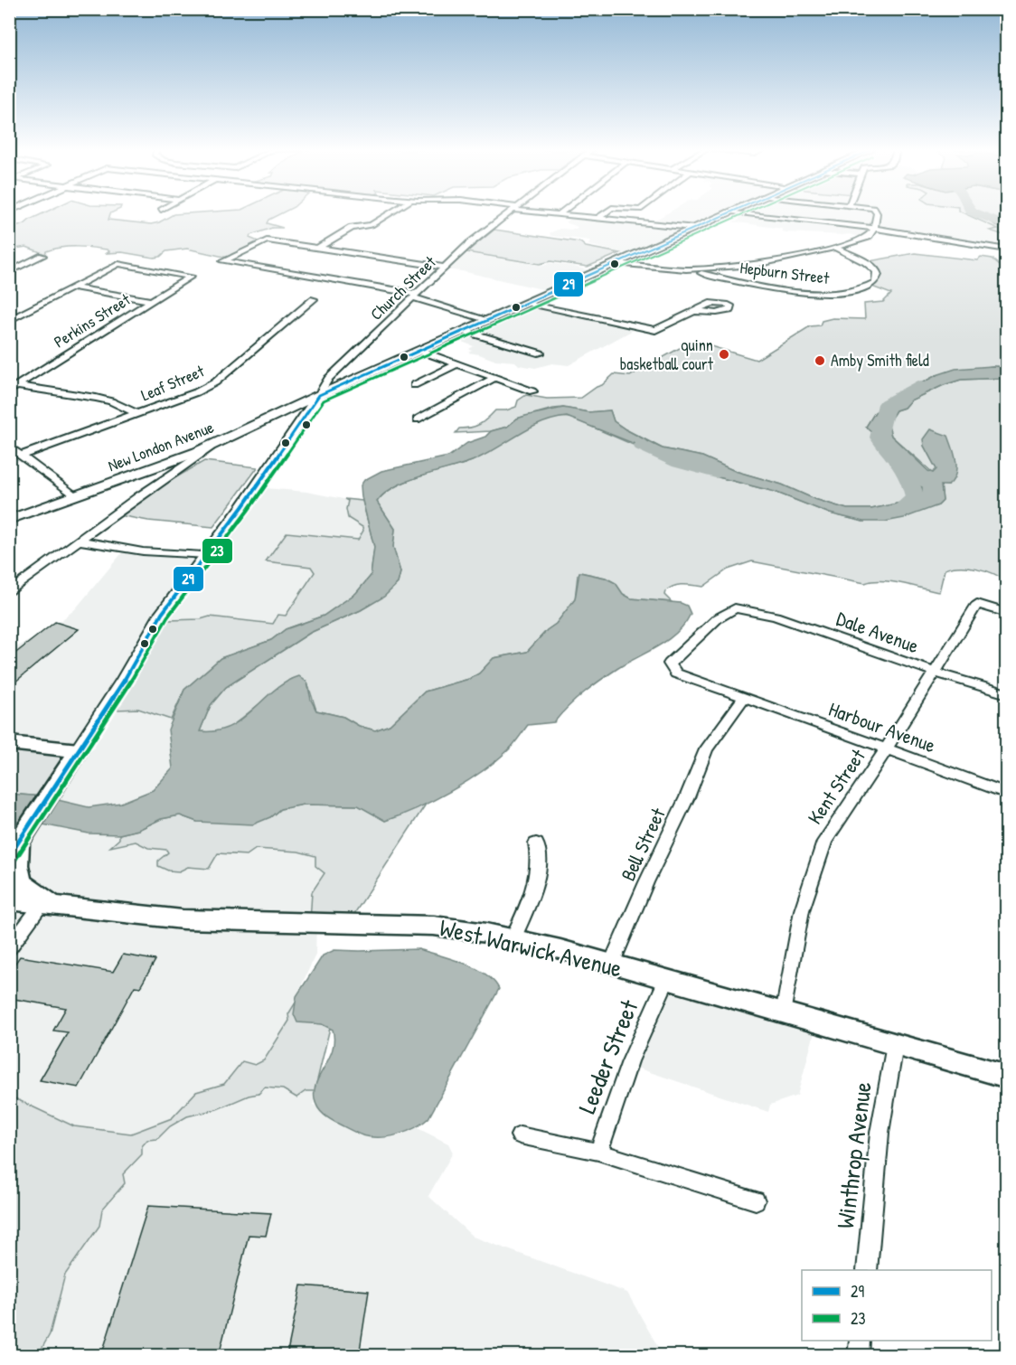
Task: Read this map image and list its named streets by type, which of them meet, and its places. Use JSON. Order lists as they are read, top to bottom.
{
  "streets": {
    "main road": ["New London Avenue", "West Warwick Avenue"],
    "street": [
      "Hepburn Street",
      "Church Street",
      "Perkins Street",
      "Leaf Street",
      "Dale Avenue",
      "Harbour Avenue",
      "Kent Street",
      "Bell Street",
      "Leeder Street",
      "Winthrop Avenue"
    ]
  },
  "crossings": [
    ["Church Street", "New London Avenue"],
    ["Dale Avenue", "Harbour Avenue"],
    ["Dale Avenue", "Kent Street"],
    ["Harbour Avenue", "Kent Street"],
    ["Harbour Avenue", "Bell Street"],
    ["Kent Street", "West Warwick Avenue"],
    ["Bell Street", "West Warwick Avenue"],
    ["West Warwick Avenue", "Leeder Street"],
    ["West Warwick Avenue", "Winthrop Avenue"]
  ],
  "places": ["quinn basketball court", "Amby Smith field"],
  "lines": ["transit line 29", "transit line 23"],
  "legend": ["29", "23"]
}
